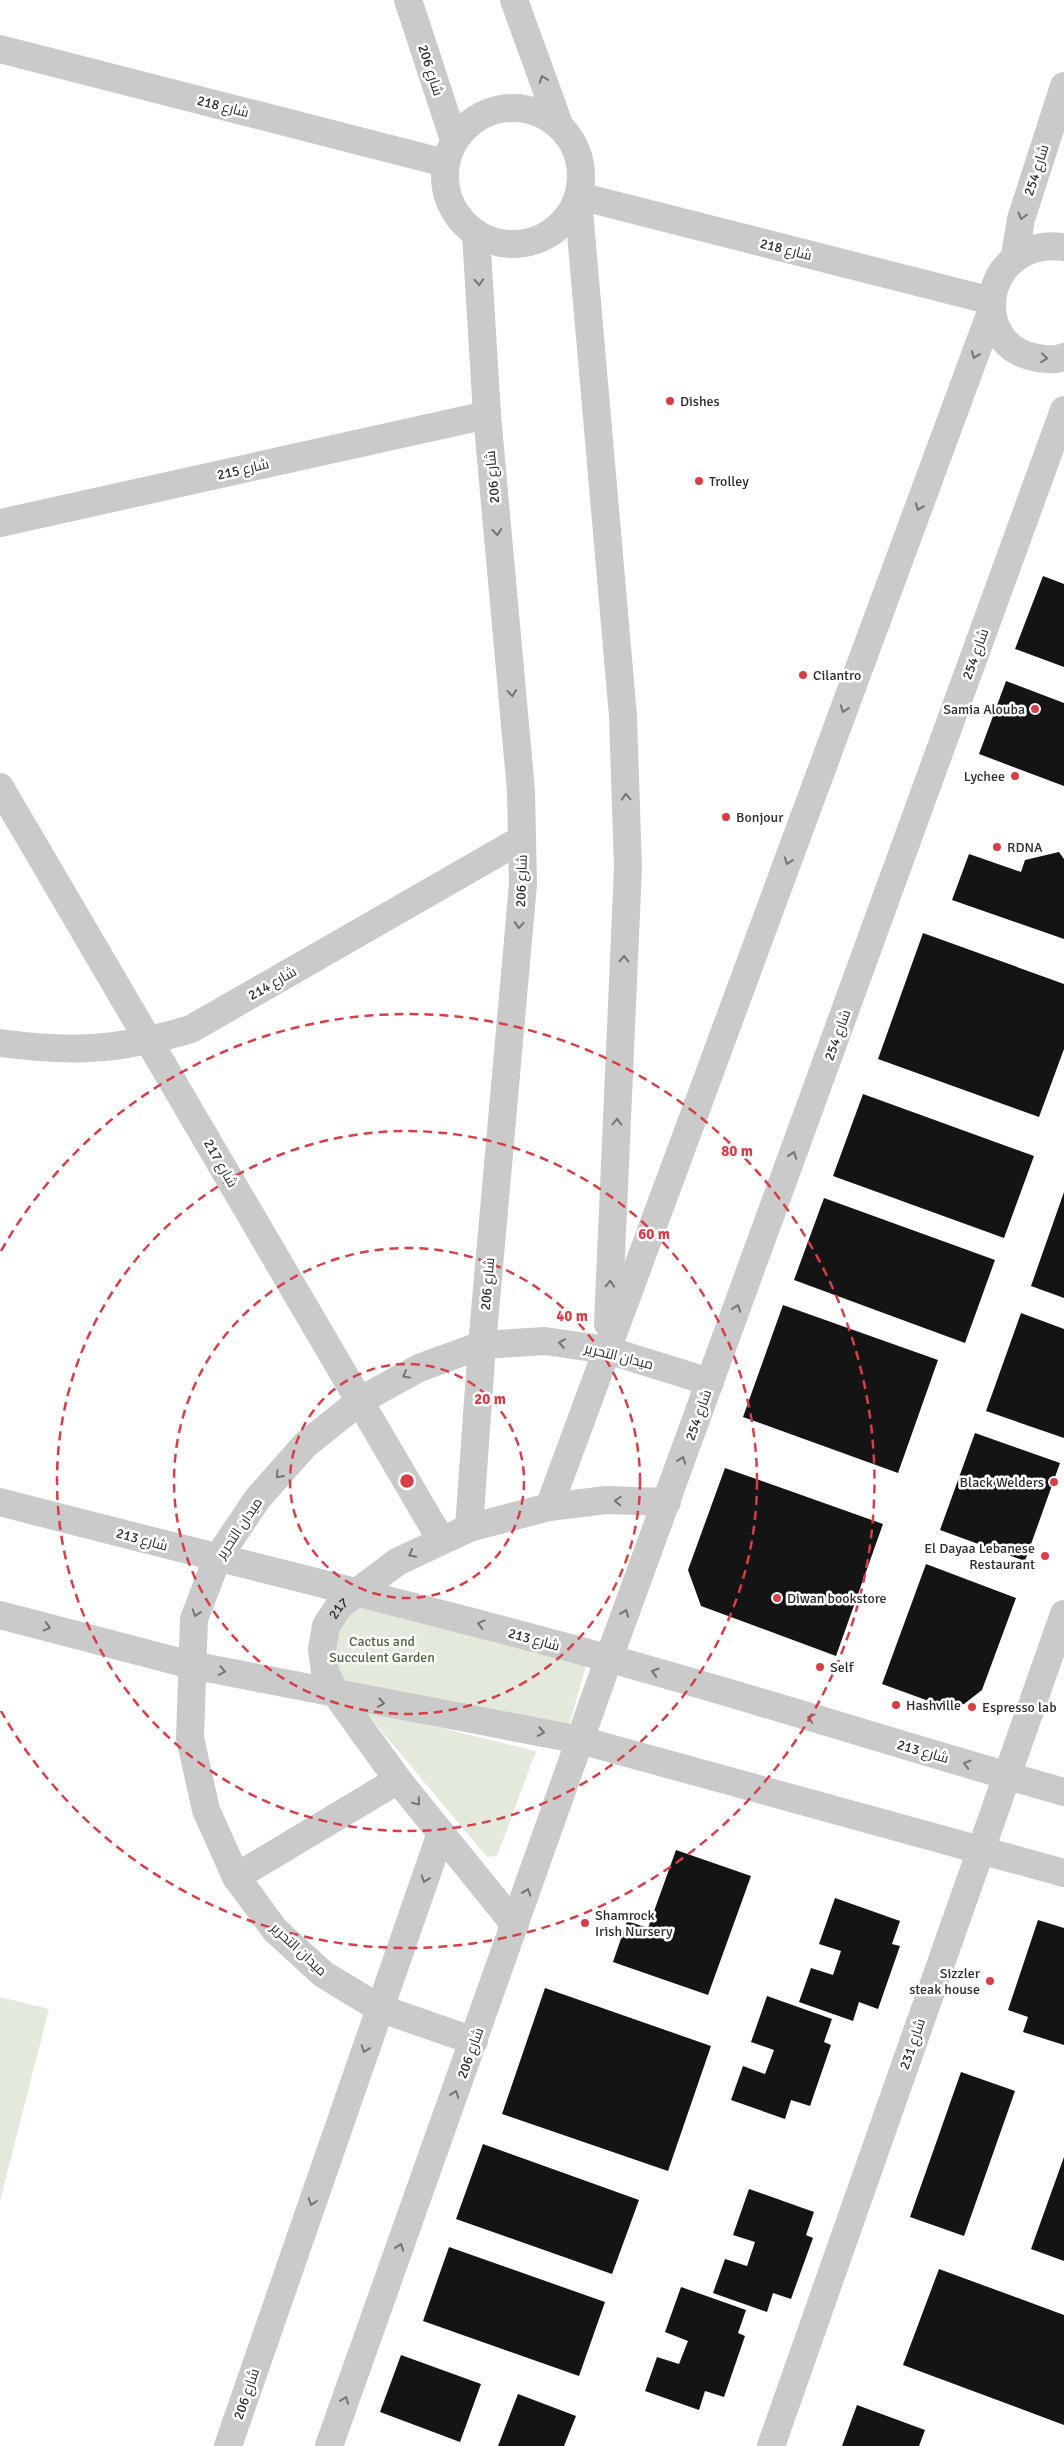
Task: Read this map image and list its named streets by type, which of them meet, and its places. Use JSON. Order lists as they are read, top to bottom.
{
  "streets": {
    "street": [
      "شارع 206",
      "شارع 218",
      "شارع 254",
      "شارع 215",
      "شارع 214",
      "شارع 217",
      "ميدان التحرير",
      "شارع 213",
      "217",
      "شارع 231"
    ]
  },
  "crossings": [
    ["شارع 206", "شارع 218"],
    ["شارع 206", "شارع 254"],
    ["شارع 206", "شارع 215"],
    ["شارع 206", "شارع 214"],
    ["شارع 206", "ميدان التحرير"],
    ["شارع 206", "شارع 213"],
    ["شارع 206", "217"],
    ["شارع 254", "ميدان التحرير"],
    ["شارع 254", "شارع 213"],
    ["شارع 254", "217"],
    ["شارع 214", "شارع 217"],
    ["شارع 217", "ميدان التحرير"],
    ["شارع 217", "217"],
    ["ميدان التحرير", "شارع 213"],
    ["شارع 213", "217"],
    ["شارع 213", "شارع 231"]
  ],
  "one_way": ["ميدان التحرير"],
  "parks": ["Cactus and Succulent Garden"],
  "places": [
    "Dishes",
    "Trolley",
    "Cilantro",
    "Samia Alouba",
    "Lychee",
    "Bonjour",
    "RDNA",
    "Black Welders",
    "El Dayaa Lebanese Restaurant",
    "Diwan bookstore",
    "Self",
    "Hashville",
    "Espresso lab",
    "Shamrock Irish Nursery",
    "Sizzler steak house"
  ],
  "rings": [
    "80 m",
    "60 m",
    "40 m",
    "20 m"
  ]
}
